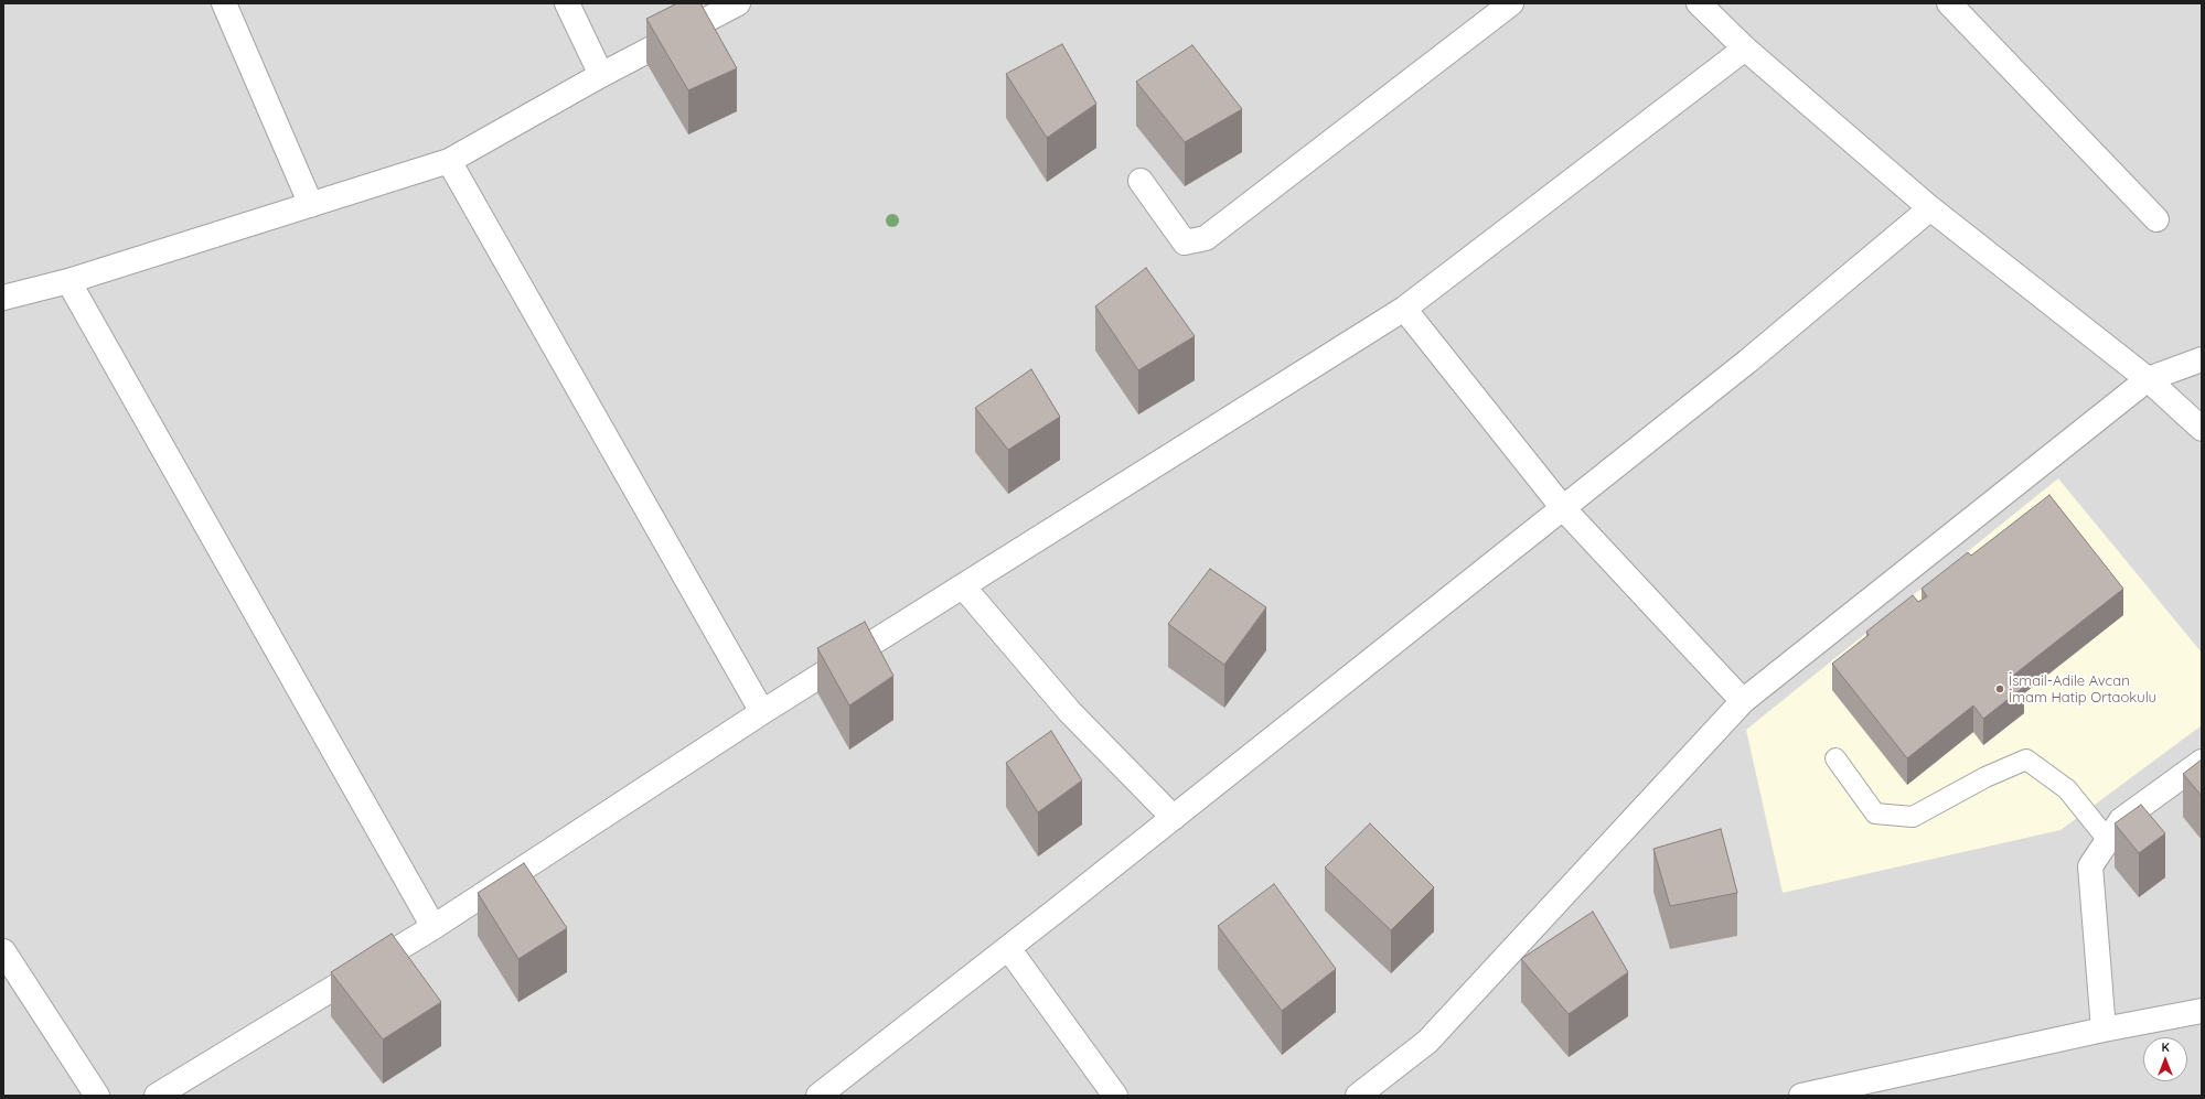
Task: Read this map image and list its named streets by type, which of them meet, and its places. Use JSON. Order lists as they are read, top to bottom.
{
  "places": ["İsmail-Adile Avcan İmam Hatip Ortaokulu"],
  "north": "top"
}
